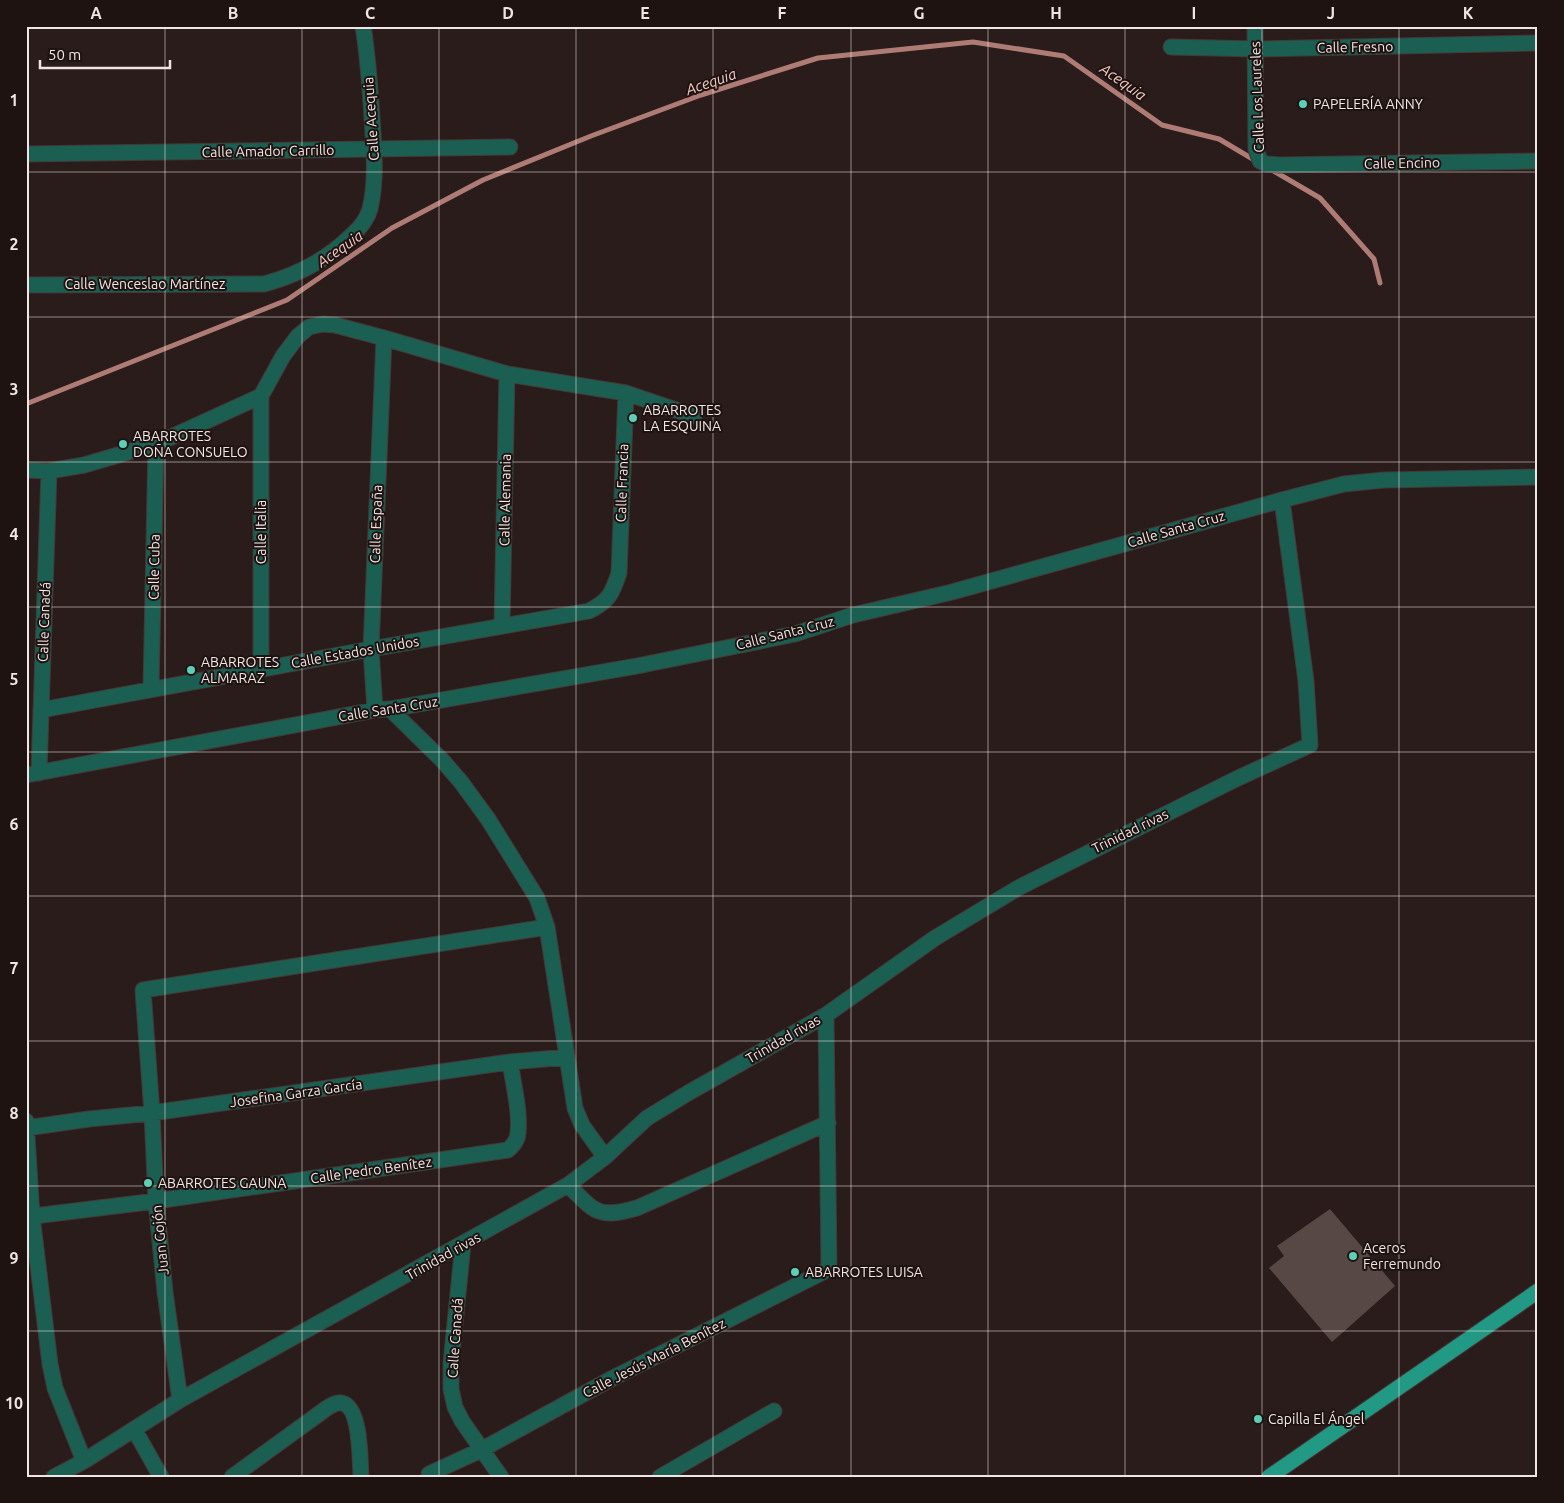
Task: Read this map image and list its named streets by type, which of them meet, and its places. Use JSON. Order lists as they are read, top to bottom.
{
  "streets": {
    "street": [
      "Calle Fresno",
      "Calle Los Laureles",
      "Calle Acequia",
      "Calle Amador Carrillo",
      "Calle Encino",
      "Calle Wenceslao Martínez",
      "Calle Francia",
      "Calle Alemania",
      "Calle España",
      "Calle Santa Cruz",
      "Calle Italia",
      "Calle Cuba",
      "Calle Canadá",
      "Calle Estados Unidos",
      "Trinidad rivas",
      "Josefina Garza García",
      "Calle Pedro Benítez",
      "Juan Gojón",
      "Calle Jesús María Benítez"
    ]
  },
  "crossings": [
    ["Calle Fresno", "Calle Los Laureles"],
    ["Calle Los Laureles", "Calle Encino"],
    ["Calle Acequia", "Calle Amador Carrillo"],
    ["Calle Acequia", "Calle Wenceslao Martínez"],
    ["Calle Francia", "Calle Italia"],
    ["Calle Francia", "Calle Estados Unidos"],
    ["Calle Alemania", "Calle Italia"],
    ["Calle Alemania", "Calle Estados Unidos"],
    ["Calle España", "Calle Santa Cruz"],
    ["Calle España", "Calle Italia"],
    ["Calle España", "Calle Estados Unidos"],
    ["Calle Santa Cruz", "Calle Canadá"],
    ["Calle Santa Cruz", "Trinidad rivas"],
    ["Calle Italia", "Calle Estados Unidos"],
    ["Calle Cuba", "Calle Estados Unidos"],
    ["Calle Canadá", "Calle Estados Unidos"],
    ["Calle Canadá", "Trinidad rivas"],
    ["Calle Canadá", "Calle Jesús María Benítez"],
    ["Trinidad rivas", "Juan Gojón"],
    ["Josefina Garza García", "Calle Pedro Benítez"],
    ["Josefina Garza García", "Juan Gojón"],
    ["Calle Pedro Benítez", "Juan Gojón"]
  ],
  "water": ["Acequia"],
  "places": [
    "PAPELERÍA ANNY",
    "ABARROTES LA ESQUINA",
    "ABARROTES DOÑA CONSUELO",
    "ABARROTES ALMARAZ",
    "ABARROTES GAUNA",
    "Aceros Ferremundo",
    "ABARROTES LUISA",
    "Capilla El Ángel"
  ],
  "scale_bar": "50 m",
  "grid": {
    "columns": [
      "A",
      "B",
      "C",
      "D",
      "E",
      "F",
      "G",
      "H",
      "I",
      "J",
      "K"
    ],
    "rows": [
      "1",
      "2",
      "3",
      "4",
      "5",
      "6",
      "7",
      "8",
      "9",
      "10"
    ]
  }
}
